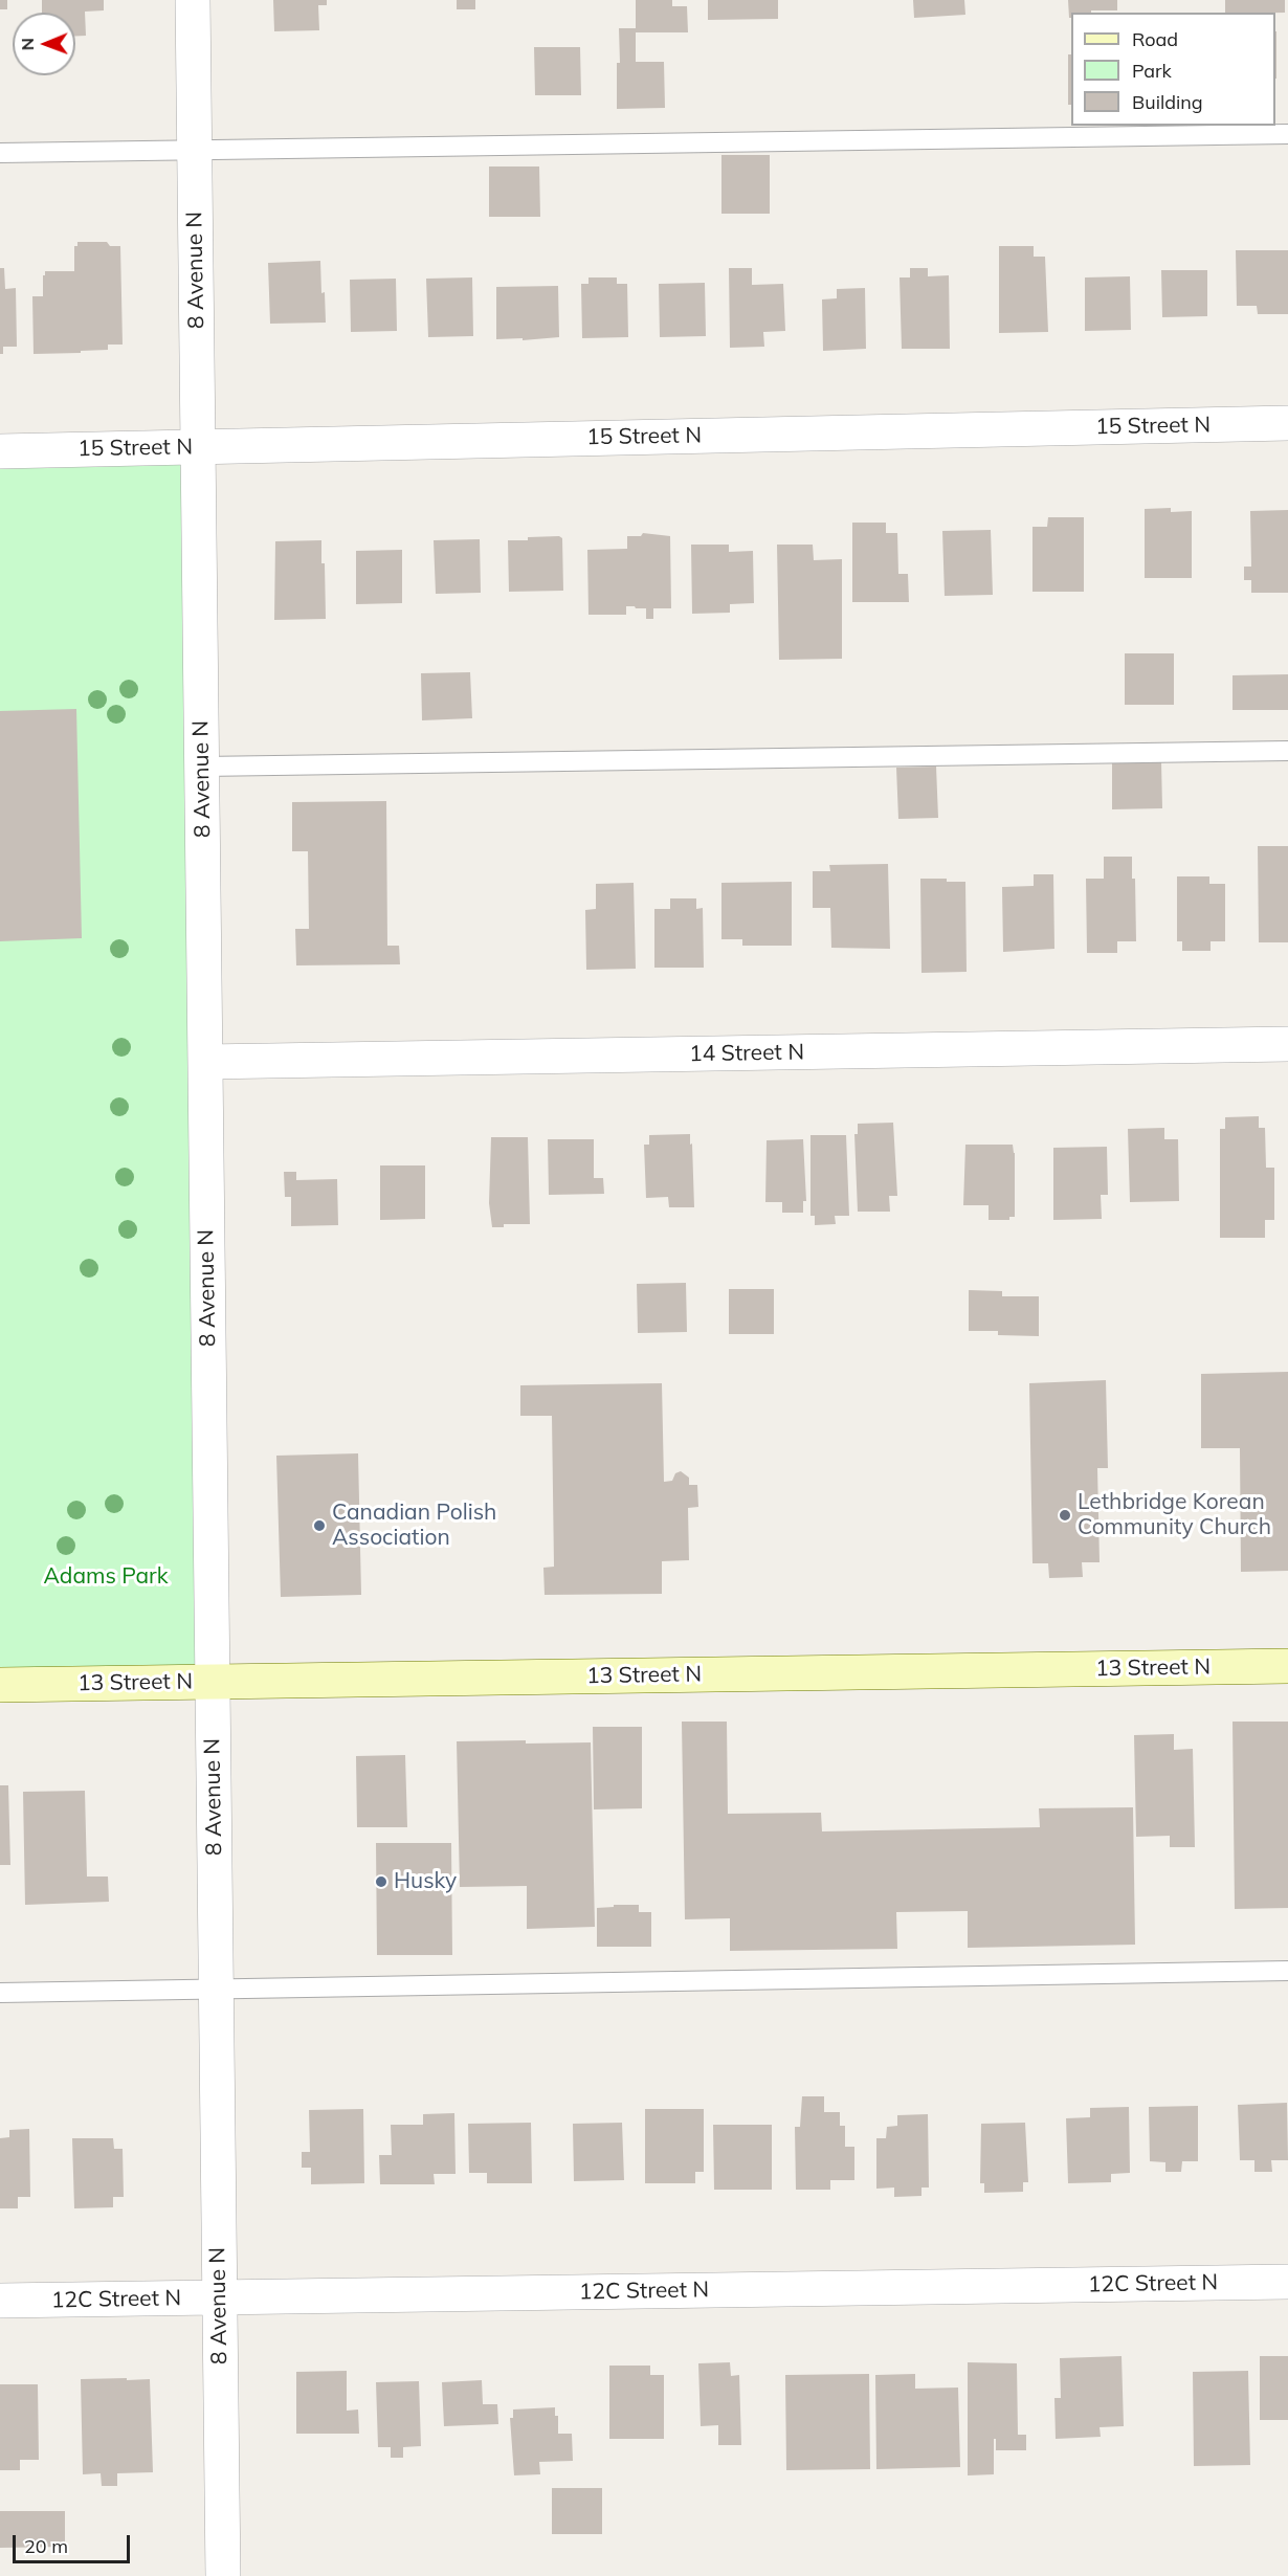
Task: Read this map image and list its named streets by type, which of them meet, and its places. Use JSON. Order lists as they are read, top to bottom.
{
  "streets": {
    "street": [
      "8 Avenue N",
      "15 Street N",
      "14 Street N",
      "13 Street N",
      "12C Street N"
    ]
  },
  "crossings": [
    ["8 Avenue N", "15 Street N"],
    ["8 Avenue N", "14 Street N"],
    ["8 Avenue N", "13 Street N"],
    ["8 Avenue N", "12C Street N"]
  ],
  "parks": ["Adams Park"],
  "places": ["Lethbridge Korean Community Church", "Canadian Polish Association", "Husky"],
  "legend": ["Road", "Park", "Building"],
  "scale_bar": "20 m",
  "north": "left"
}
